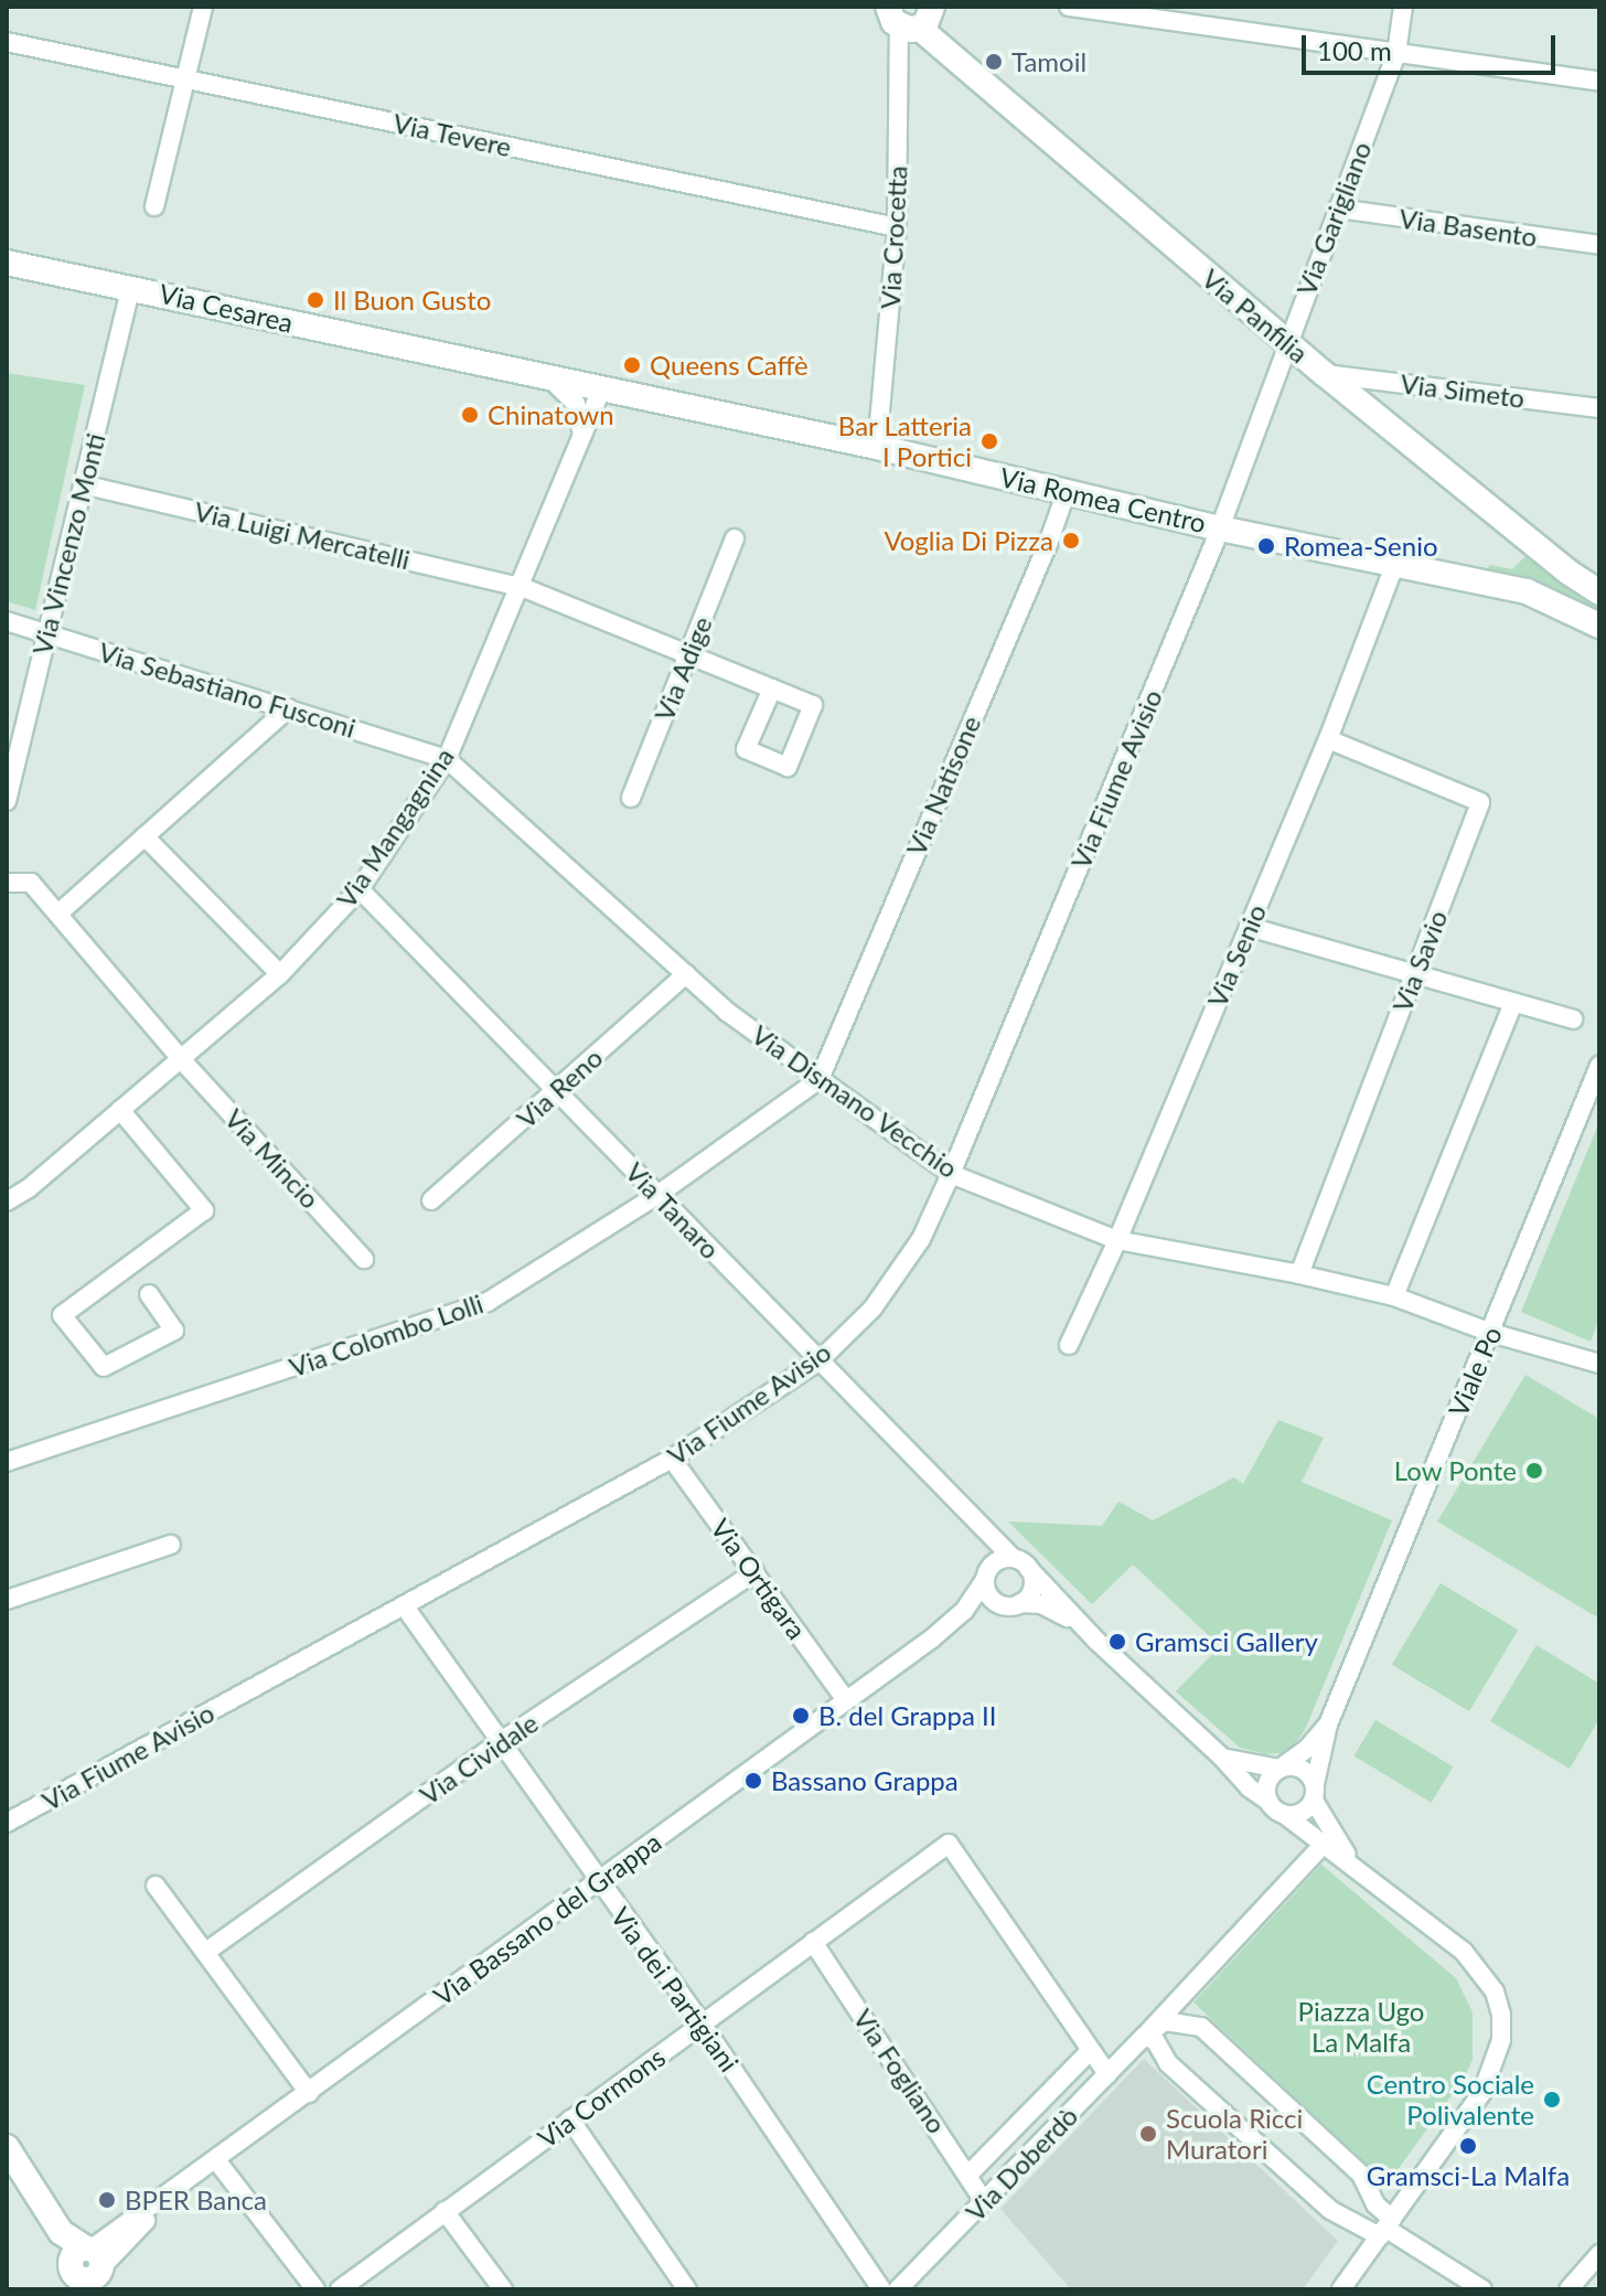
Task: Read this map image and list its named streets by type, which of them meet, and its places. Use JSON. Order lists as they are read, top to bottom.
{
  "streets": {
    "street": [
      "Via Tevere",
      "Via Garigliano",
      "Via Basento",
      "Via Crocetta",
      "Via Cesarea",
      "Via Panfilia",
      "Via Simeto",
      "Via Romea Centro",
      "Via Luigi Mercatelli",
      "Via Vincenzo Monti",
      "Via Adige",
      "Via Sebastiano Fusconi",
      "Via Fiume Avisio",
      "Via Natisone",
      "Via Mangagnina",
      "Via Senio",
      "Via Savio",
      "Via Reno",
      "Via Dismano Vecchio",
      "Via Mincio",
      "Via Tanaro",
      "Via Colombo Lolli",
      "Viale Po",
      "Via Ortigara",
      "Via Cividale",
      "Via Bassano del Grappa",
      "Via dei Partigiani",
      "Via Fogliano",
      "Via Cormons",
      "Via Doberdò"
    ]
  },
  "crossings": [
    ["Via Tevere", "Via Crocetta"],
    ["Via Garigliano", "Via Basento"],
    ["Via Garigliano", "Via Panfilia"],
    ["Via Garigliano", "Via Romea Centro"],
    ["Via Garigliano", "Via Fiume Avisio"],
    ["Via Crocetta", "Via Panfilia"],
    ["Via Crocetta", "Via Romea Centro"],
    ["Via Cesarea", "Via Romea Centro"],
    ["Via Cesarea", "Via Vincenzo Monti"],
    ["Via Cesarea", "Via Mangagnina"],
    ["Via Panfilia", "Via Simeto"],
    ["Via Romea Centro", "Via Fiume Avisio"],
    ["Via Romea Centro", "Via Natisone"],
    ["Via Romea Centro", "Via Mangagnina"],
    ["Via Romea Centro", "Via Senio"],
    ["Via Luigi Mercatelli", "Via Vincenzo Monti"],
    ["Via Luigi Mercatelli", "Via Adige"],
    ["Via Luigi Mercatelli", "Via Mangagnina"],
    ["Via Vincenzo Monti", "Via Sebastiano Fusconi"],
    ["Via Sebastiano Fusconi", "Via Mangagnina"],
    ["Via Sebastiano Fusconi", "Via Dismano Vecchio"],
    ["Via Fiume Avisio", "Via Dismano Vecchio"],
    ["Via Fiume Avisio", "Via Tanaro"],
    ["Via Fiume Avisio", "Via Ortigara"],
    ["Via Fiume Avisio", "Via dei Partigiani"],
    ["Via Natisone", "Via Dismano Vecchio"],
    ["Via Natisone", "Via Colombo Lolli"],
    ["Via Mangagnina", "Via Dismano Vecchio"],
    ["Via Mangagnina", "Via Mincio"],
    ["Via Mangagnina", "Via Tanaro"],
    ["Via Senio", "Via Savio"],
    ["Via Senio", "Via Dismano Vecchio"],
    ["Via Savio", "Via Dismano Vecchio"],
    ["Via Reno", "Via Dismano Vecchio"],
    ["Via Reno", "Via Tanaro"],
    ["Via Dismano Vecchio", "Via Colombo Lolli"],
    ["Via Dismano Vecchio", "Viale Po"],
    ["Via Tanaro", "Via Colombo Lolli"],
    ["Via Tanaro", "Via Bassano del Grappa"],
    ["Via Ortigara", "Via Cividale"],
    ["Via Ortigara", "Via Bassano del Grappa"],
    ["Via Cividale", "Via dei Partigiani"],
    ["Via Bassano del Grappa", "Via dei Partigiani"],
    ["Via dei Partigiani", "Via Cormons"],
    ["Via Fogliano", "Via Cormons"],
    ["Via Fogliano", "Via Doberdò"]
  ],
  "parks": ["Piazza Ugo La Malfa"],
  "places": [
    "Tamoil",
    "Il Buon Gusto",
    "Queens Caffè",
    "Chinatown",
    "Bar Latteria I Portici",
    "Voglia Di Pizza",
    "Romea-Senio",
    "Low Ponte",
    "Gramsci Gallery",
    "B. del Grappa II",
    "Bassano Grappa",
    "Centro Sociale Polivalente",
    "Scuola Ricci Muratori",
    "Gramsci-La Malfa",
    "BPER Banca"
  ],
  "scale_bar": "100 m"
}
